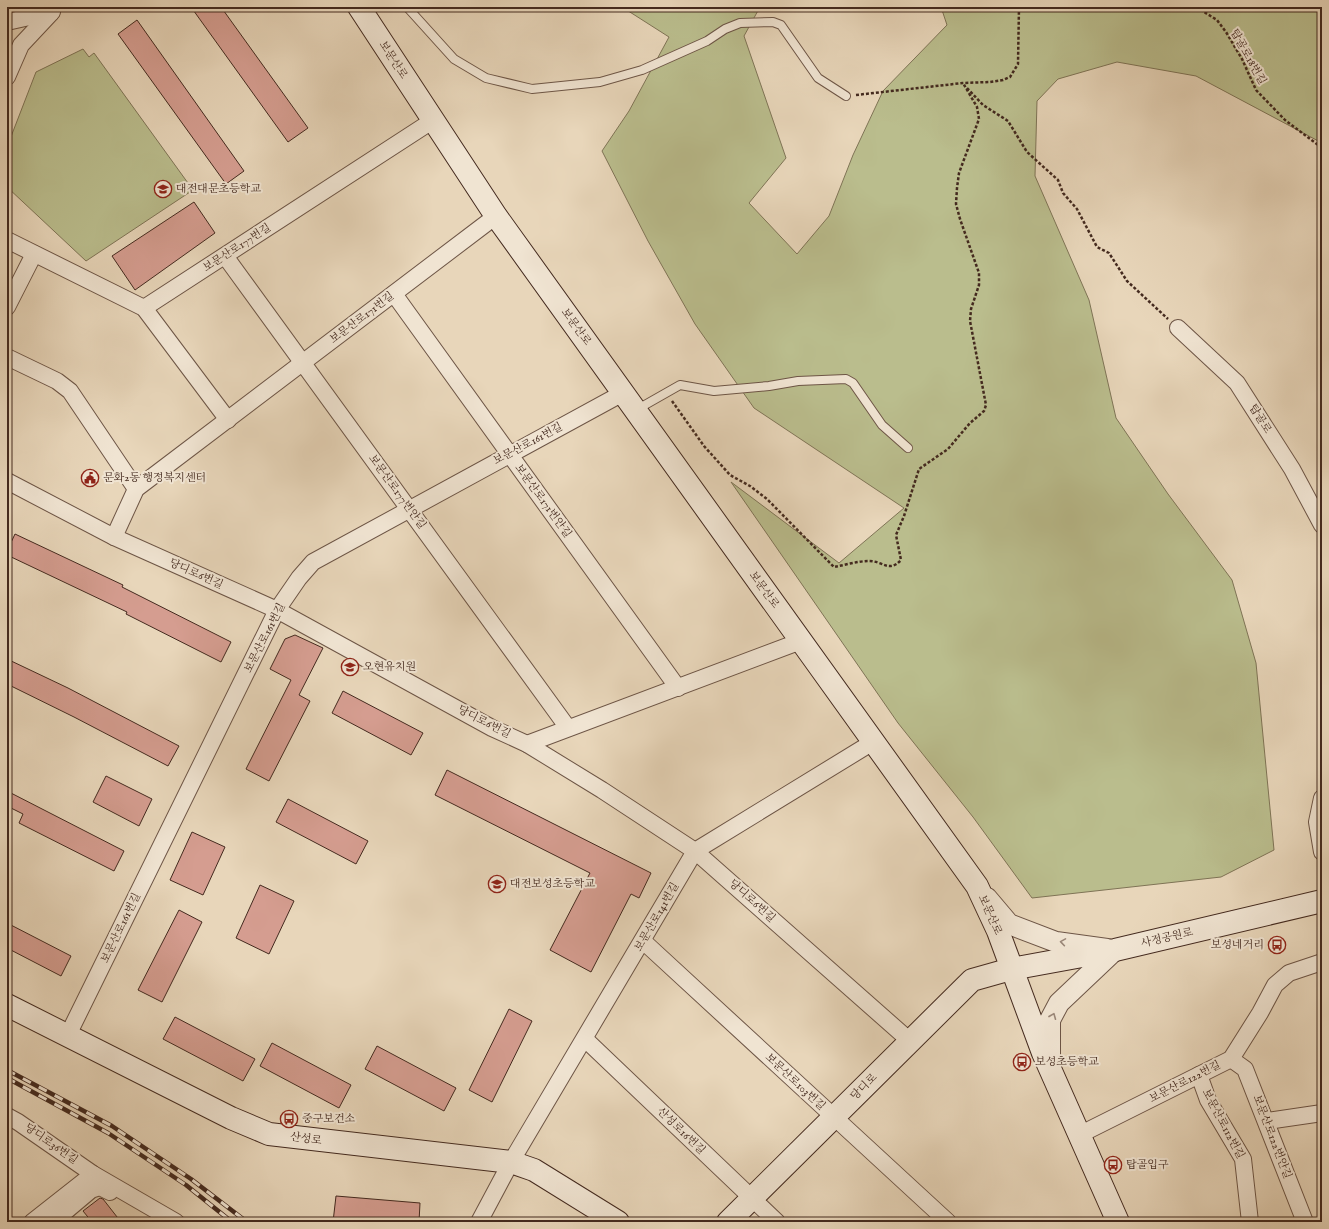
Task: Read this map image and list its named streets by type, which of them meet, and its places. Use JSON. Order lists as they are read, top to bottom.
{
  "streets": {
    "main road": [
      "보문산로",
      "사정공원로",
      "당디로",
      "산성로"
    ],
    "street": [
      "보문산로177번길",
      "보문산로171번길",
      "탑골로",
      "보문산로161번길",
      "보문산로177번안길",
      "보문산로171번안길",
      "당디로6번길",
      "보문산로141번길",
      "보문산로103번길",
      "보문산로122번길",
      "보문산로112번길",
      "산성로16번길",
      "보문산로122번안길",
      "당디로36번길"
    ],
    "path": ["탑골로18번길"]
  },
  "crossings": [
    ["보문산로", "보문산로177번길"],
    ["보문산로", "보문산로171번길"],
    ["보문산로", "보문산로161번길"],
    ["보문산로", "보문산로141번길"],
    ["보문산로", "사정공원로"],
    ["보문산로", "보문산로122번길"],
    ["보문산로", "당디로"],
    ["보문산로177번길", "보문산로177번안길"],
    ["보문산로171번길", "보문산로177번안길"],
    ["보문산로171번길", "보문산로171번안길"],
    ["보문산로171번길", "당디로6번길"],
    ["보문산로161번길", "보문산로177번안길"],
    ["보문산로161번길", "보문산로171번안길"],
    ["보문산로161번길", "당디로6번길"],
    ["보문산로161번길", "산성로"],
    ["당디로6번길", "보문산로141번길"],
    ["당디로6번길", "당디로"],
    ["보문산로141번길", "보문산로103번길"],
    ["보문산로141번길", "산성로16번길"],
    ["보문산로141번길", "산성로"],
    ["사정공원로", "당디로"],
    ["보문산로103번길", "당디로"],
    ["보문산로122번길", "보문산로112번길"],
    ["보문산로122번길", "보문산로122번안길"],
    ["당디로", "산성로16번길"]
  ],
  "places": {
    "school or university": ["대전대문초등학교", "오현유치원", "대전보성초등학교"],
    "public building": ["문화2동 행정복지센터"],
    "bus stop": [
      "보성네거리",
      "보성초등학교",
      "중구보건소",
      "탑골입구"
    ]
  }
}
